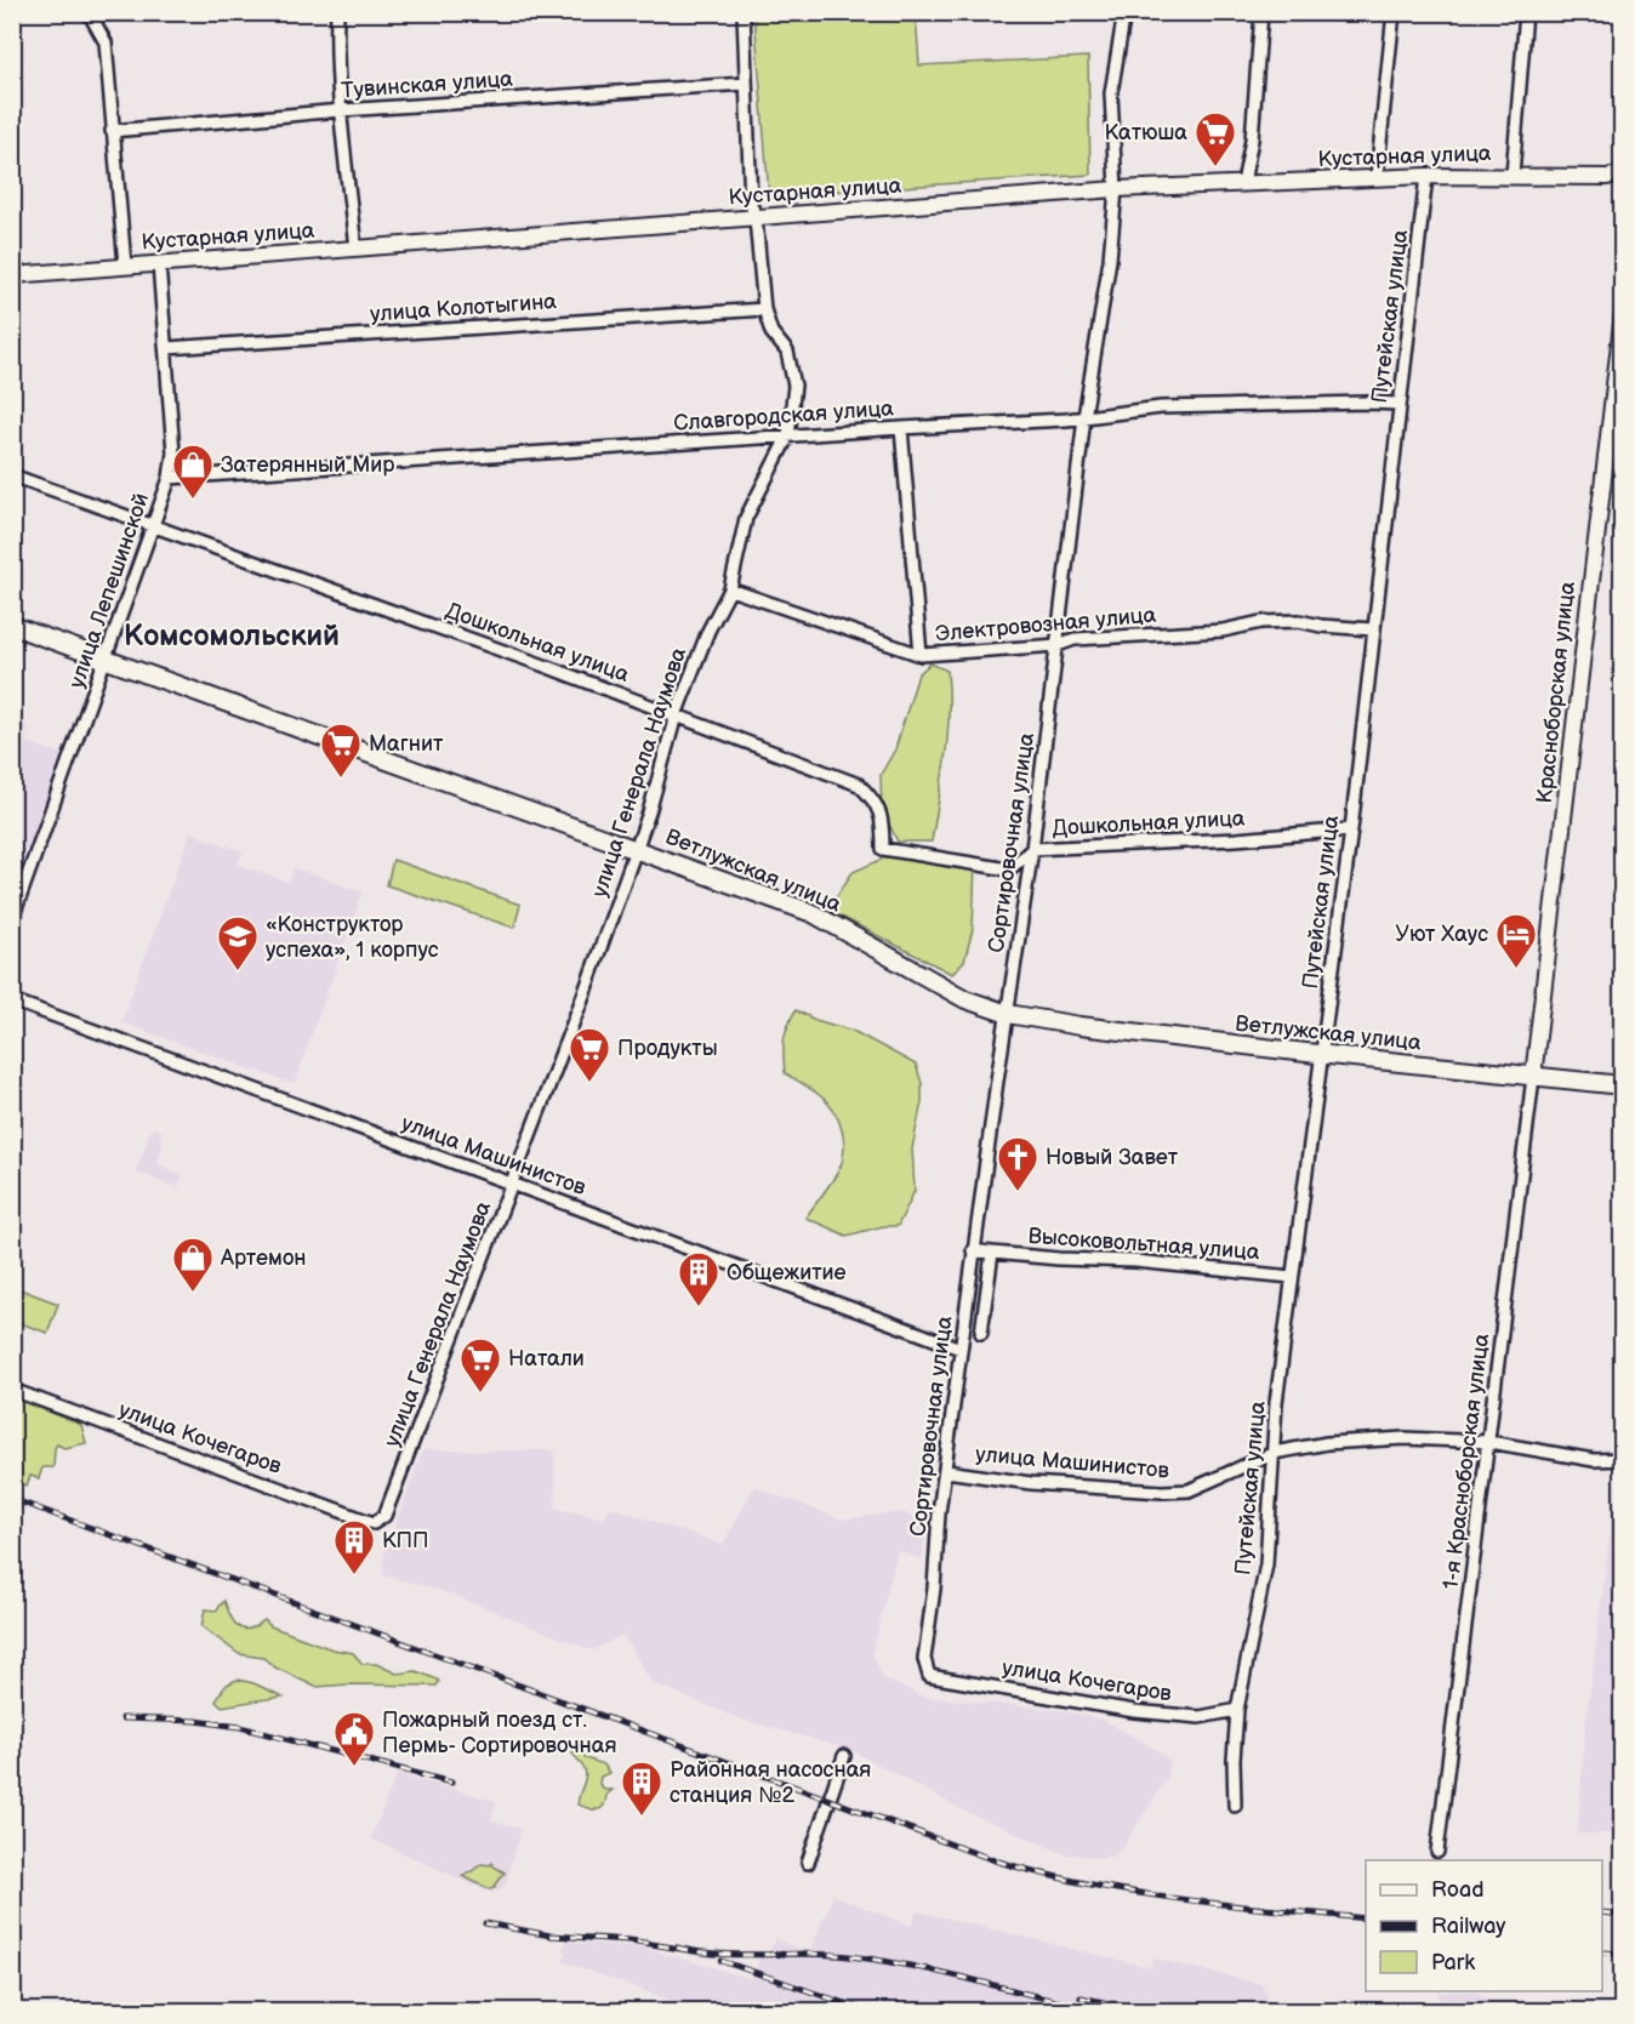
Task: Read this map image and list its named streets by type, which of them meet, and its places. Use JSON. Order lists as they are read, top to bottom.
{
  "streets": {
    "main road": ["Ветлужская улица"],
    "street": [
      "Тувинская улица",
      "Кустарная улица",
      "улица Колотыгина",
      "Путейская улица",
      "Славгородская улица",
      "улица Лепешинской",
      "Электровозная улица",
      "Дошкольная улица",
      "Красноборская улица",
      "улица Генерала Наумова",
      "Сортировочная улица",
      "улица Машинистов",
      "Высоковольтная улица",
      "улица Кочегаров",
      "1-я Красноборская улица"
    ]
  },
  "crossings": [
    ["Тувинская улица", "улица Генерала Наумова"],
    ["Кустарная улица", "Путейская улица"],
    ["Кустарная улица", "улица Лепешинской"],
    ["Кустарная улица", "улица Генерала Наумова"],
    ["Кустарная улица", "Сортировочная улица"],
    ["улица Колотыгина", "улица Лепешинской"],
    ["улица Колотыгина", "улица Генерала Наумова"],
    ["Путейская улица", "Славгородская улица"],
    ["Путейская улица", "Электровозная улица"],
    ["Путейская улица", "Дошкольная улица"],
    ["Путейская улица", "Ветлужская улица"],
    ["Путейская улица", "улица Машинистов"],
    ["Путейская улица", "Высоковольтная улица"],
    ["Путейская улица", "улица Кочегаров"],
    ["Славгородская улица", "улица Лепешинской"],
    ["Славгородская улица", "улица Генерала Наумова"],
    ["Славгородская улица", "Сортировочная улица"],
    ["улица Лепешинской", "Дошкольная улица"],
    ["улица Лепешинской", "Ветлужская улица"],
    ["Электровозная улица", "улица Генерала Наумова"],
    ["Электровозная улица", "Сортировочная улица"],
    ["Дошкольная улица", "улица Генерала Наумова"],
    ["Дошкольная улица", "Сортировочная улица"],
    ["Красноборская улица", "Ветлужская улица"],
    ["Красноборская улица", "1-я Красноборская улица"],
    ["улица Генерала Наумова", "Ветлужская улица"],
    ["улица Генерала Наумова", "улица Машинистов"],
    ["улица Генерала Наумова", "улица Кочегаров"],
    ["Сортировочная улица", "Ветлужская улица"],
    ["Сортировочная улица", "улица Машинистов"],
    ["Сортировочная улица", "Высоковольтная улица"],
    ["Сортировочная улица", "улица Кочегаров"],
    ["Ветлужская улица", "1-я Красноборская улица"],
    ["улица Машинистов", "1-я Красноборская улица"]
  ],
  "districts": ["Комсомольский"],
  "places": {
    "supermarket": [
      "Катюша",
      "Магнит",
      "Продукты",
      "Натали"
    ],
    "shop": ["Затерянный Мир", "Артемон"],
    "hotel": ["Уют Хаус"],
    "school or university": ["«Конструктор успеха», 1 корпус"],
    "church": ["Новый Завет"],
    "building": ["Общежитие", "КПП", "Районная насосная станция №2"],
    "public building": ["Пожарный поезд ст. Пермь- Сортировочная"]
  },
  "legend": ["Road", "Railway", "Park"]
}
